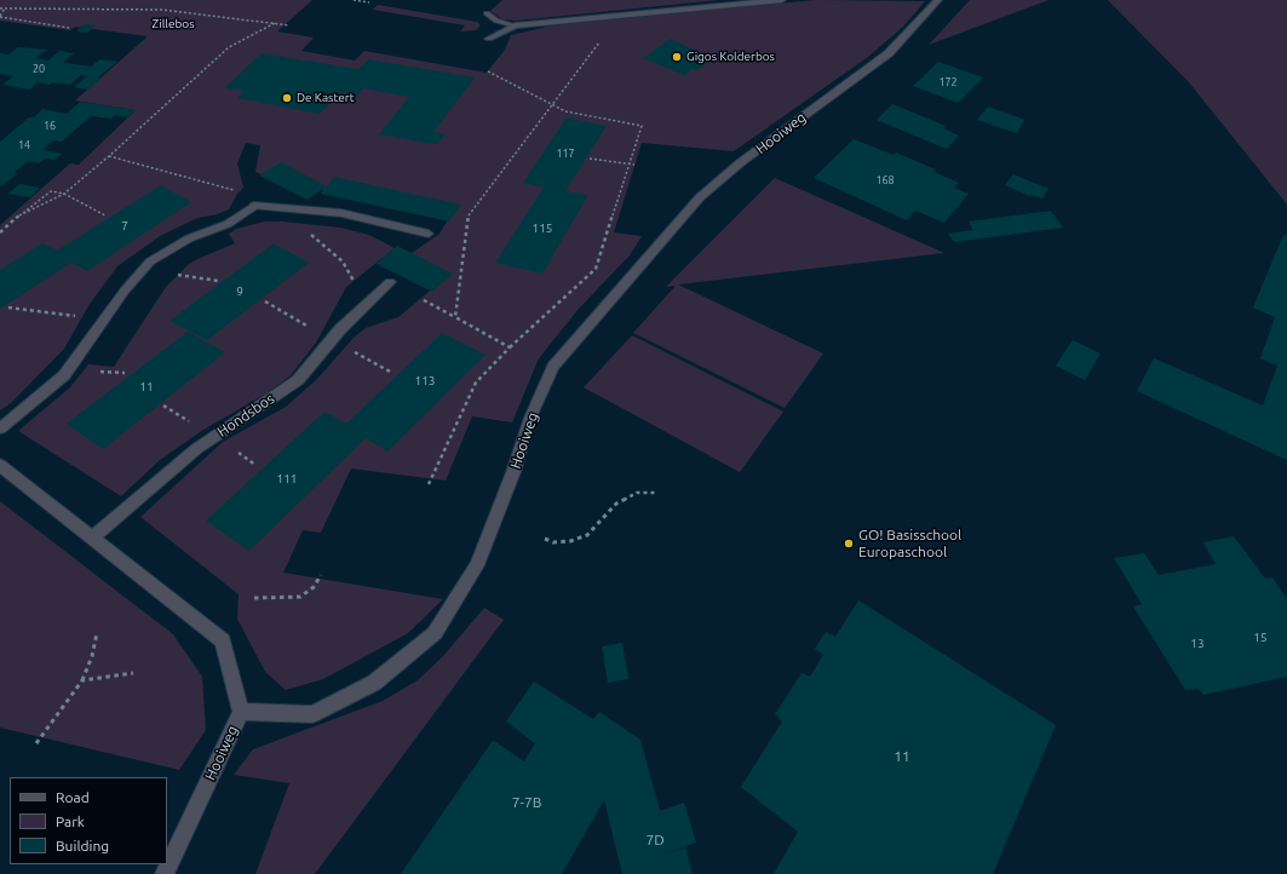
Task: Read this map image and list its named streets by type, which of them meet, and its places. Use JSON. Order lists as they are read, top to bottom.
{
  "streets": {
    "street": ["Hooiweg", "Hondsbos"]
  },
  "parks": ["Zillebos"],
  "places": ["Gigos Kolderbos", "De Kastert", "GO! Basisschool Europaschool"],
  "house_numbers": [
    "20",
    "172",
    "16",
    "14",
    "117",
    "168",
    "7",
    "115",
    "9",
    "113",
    "11",
    "111",
    "15",
    "13",
    "11",
    "7-7B",
    "7D"
  ],
  "legend": ["Road", "Park", "Building"]
}
